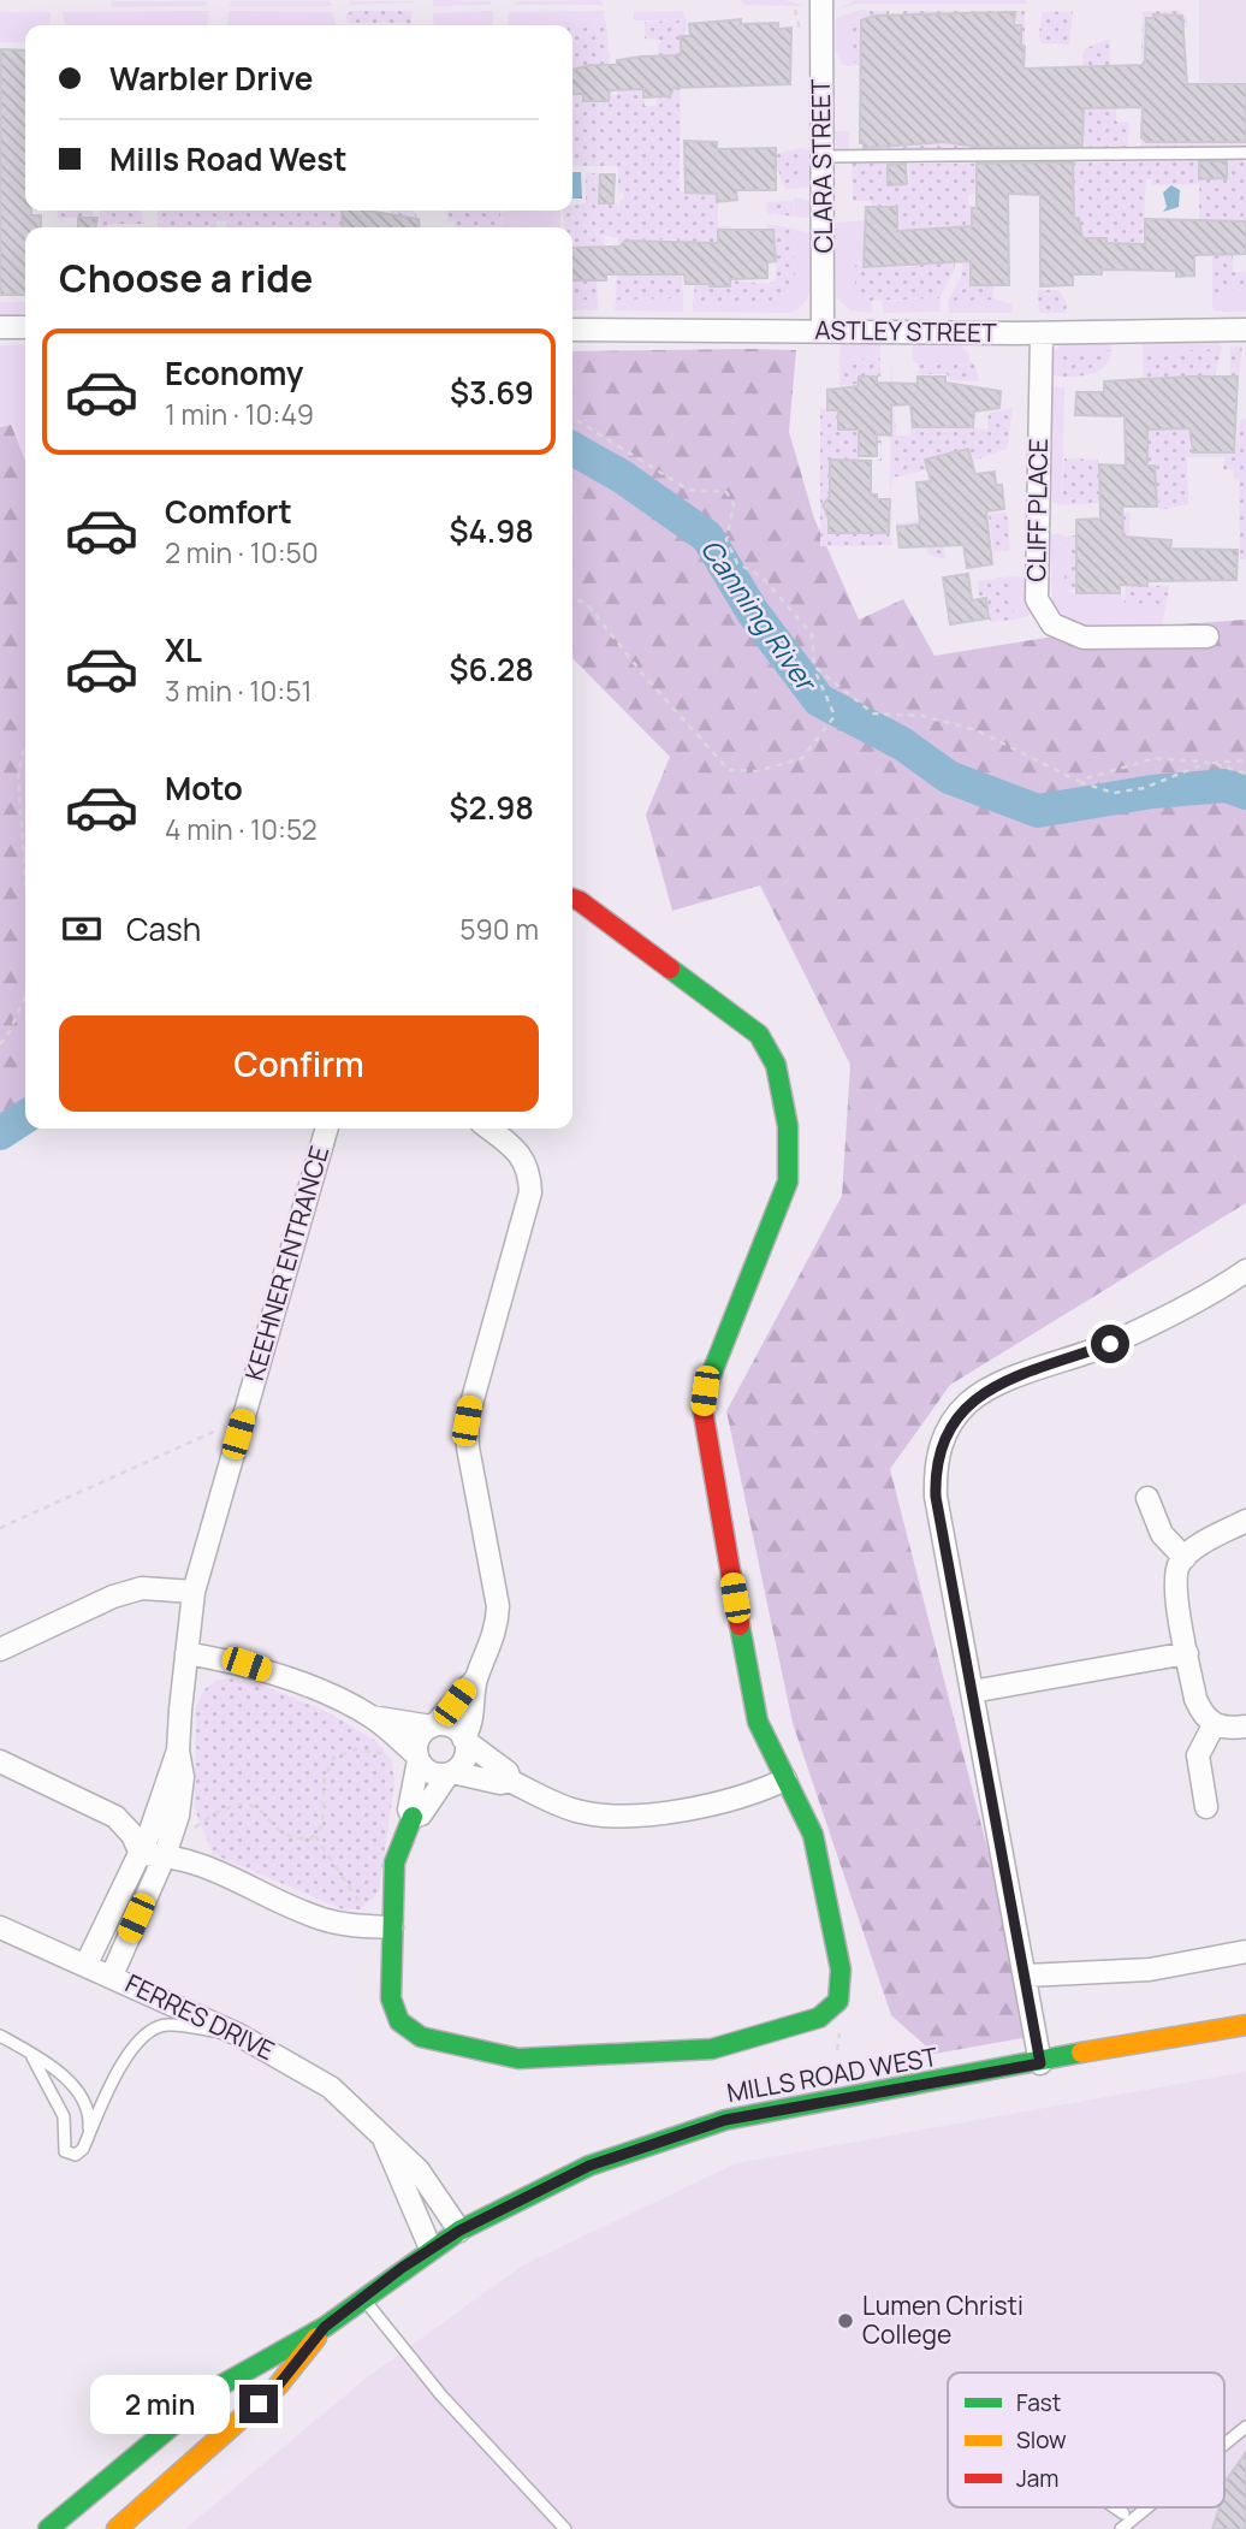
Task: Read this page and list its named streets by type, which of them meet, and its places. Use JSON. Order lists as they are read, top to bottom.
{
  "streets": {
    "street": [
      "CLARA STREET",
      "ASTLEY STREET",
      "CLIFF PLACE",
      "KEEHNER ENTRANCE",
      "FERRES DRIVE",
      "MILLS ROAD WEST"
    ]
  },
  "crossings": [
    ["CLARA STREET", "ASTLEY STREET"],
    ["ASTLEY STREET", "CLIFF PLACE"],
    ["KEEHNER ENTRANCE", "FERRES DRIVE"],
    ["FERRES DRIVE", "MILLS ROAD WEST"]
  ],
  "water": ["Canning River"],
  "places": ["Lumen Christi College"],
  "legend": ["Fast", "Slow", "Jam"],
  "page": {
    "banner": ["Warbler Drive", "Mills Road West"],
    "heading": "Choose a ride",
    "list": [
      {
        "name": "Economy",
        "note": "1 min · 10:49",
        "value": "$3.69"
      },
      {
        "name": "Comfort",
        "note": "2 min · 10:50",
        "value": "$4.98"
      },
      {
        "name": "XL",
        "note": "3 min · 10:51",
        "value": "$6.28"
      },
      {
        "name": "Moto",
        "note": "4 min · 10:52",
        "value": "$2.98"
      }
    ],
    "pay": ["Cash", "590 m"],
    "buttons": "Confirm",
    "bubble": "2 min"
  }
}
